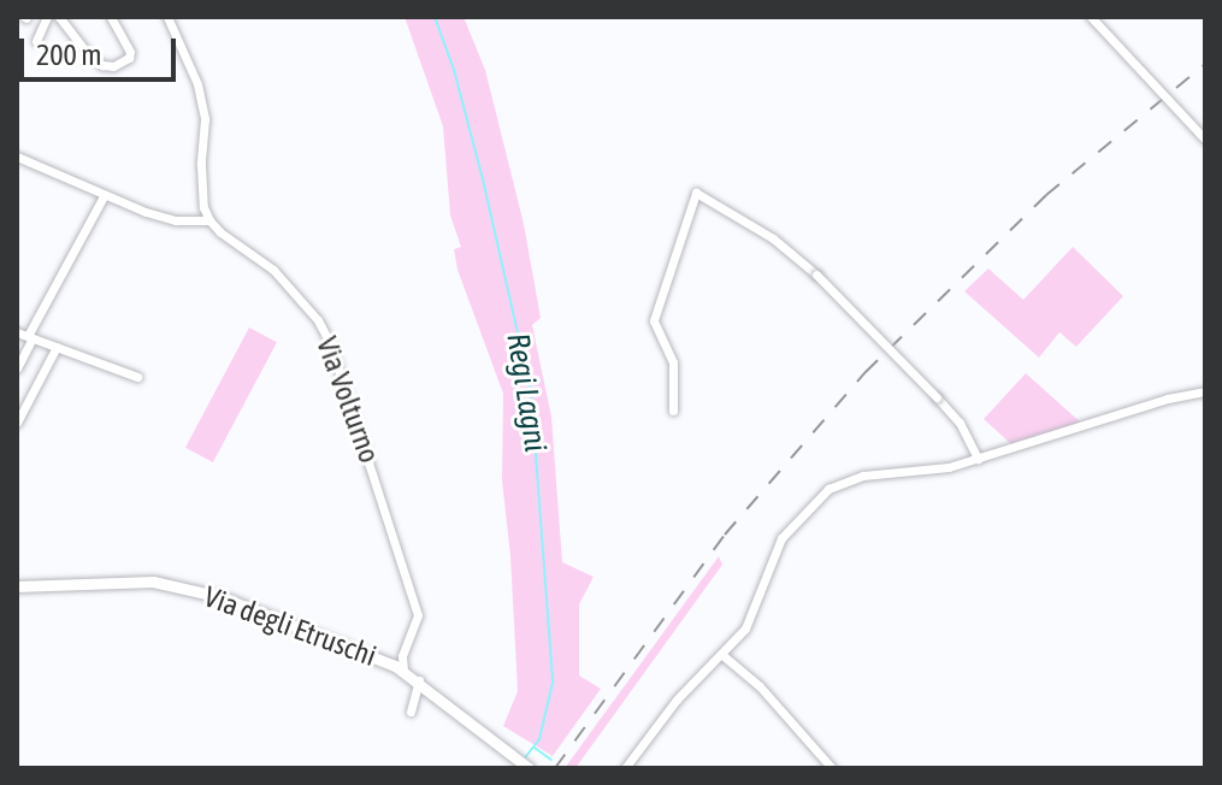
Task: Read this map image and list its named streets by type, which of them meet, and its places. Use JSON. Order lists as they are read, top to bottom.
{
  "streets": {
    "main road": ["Via degli Etruschi"],
    "street": ["Via Volturno"]
  },
  "crossings": [
    ["Via Volturno", "Via degli Etruschi"]
  ],
  "water": ["Regi Lagni"],
  "scale_bar": "200 m"
}
